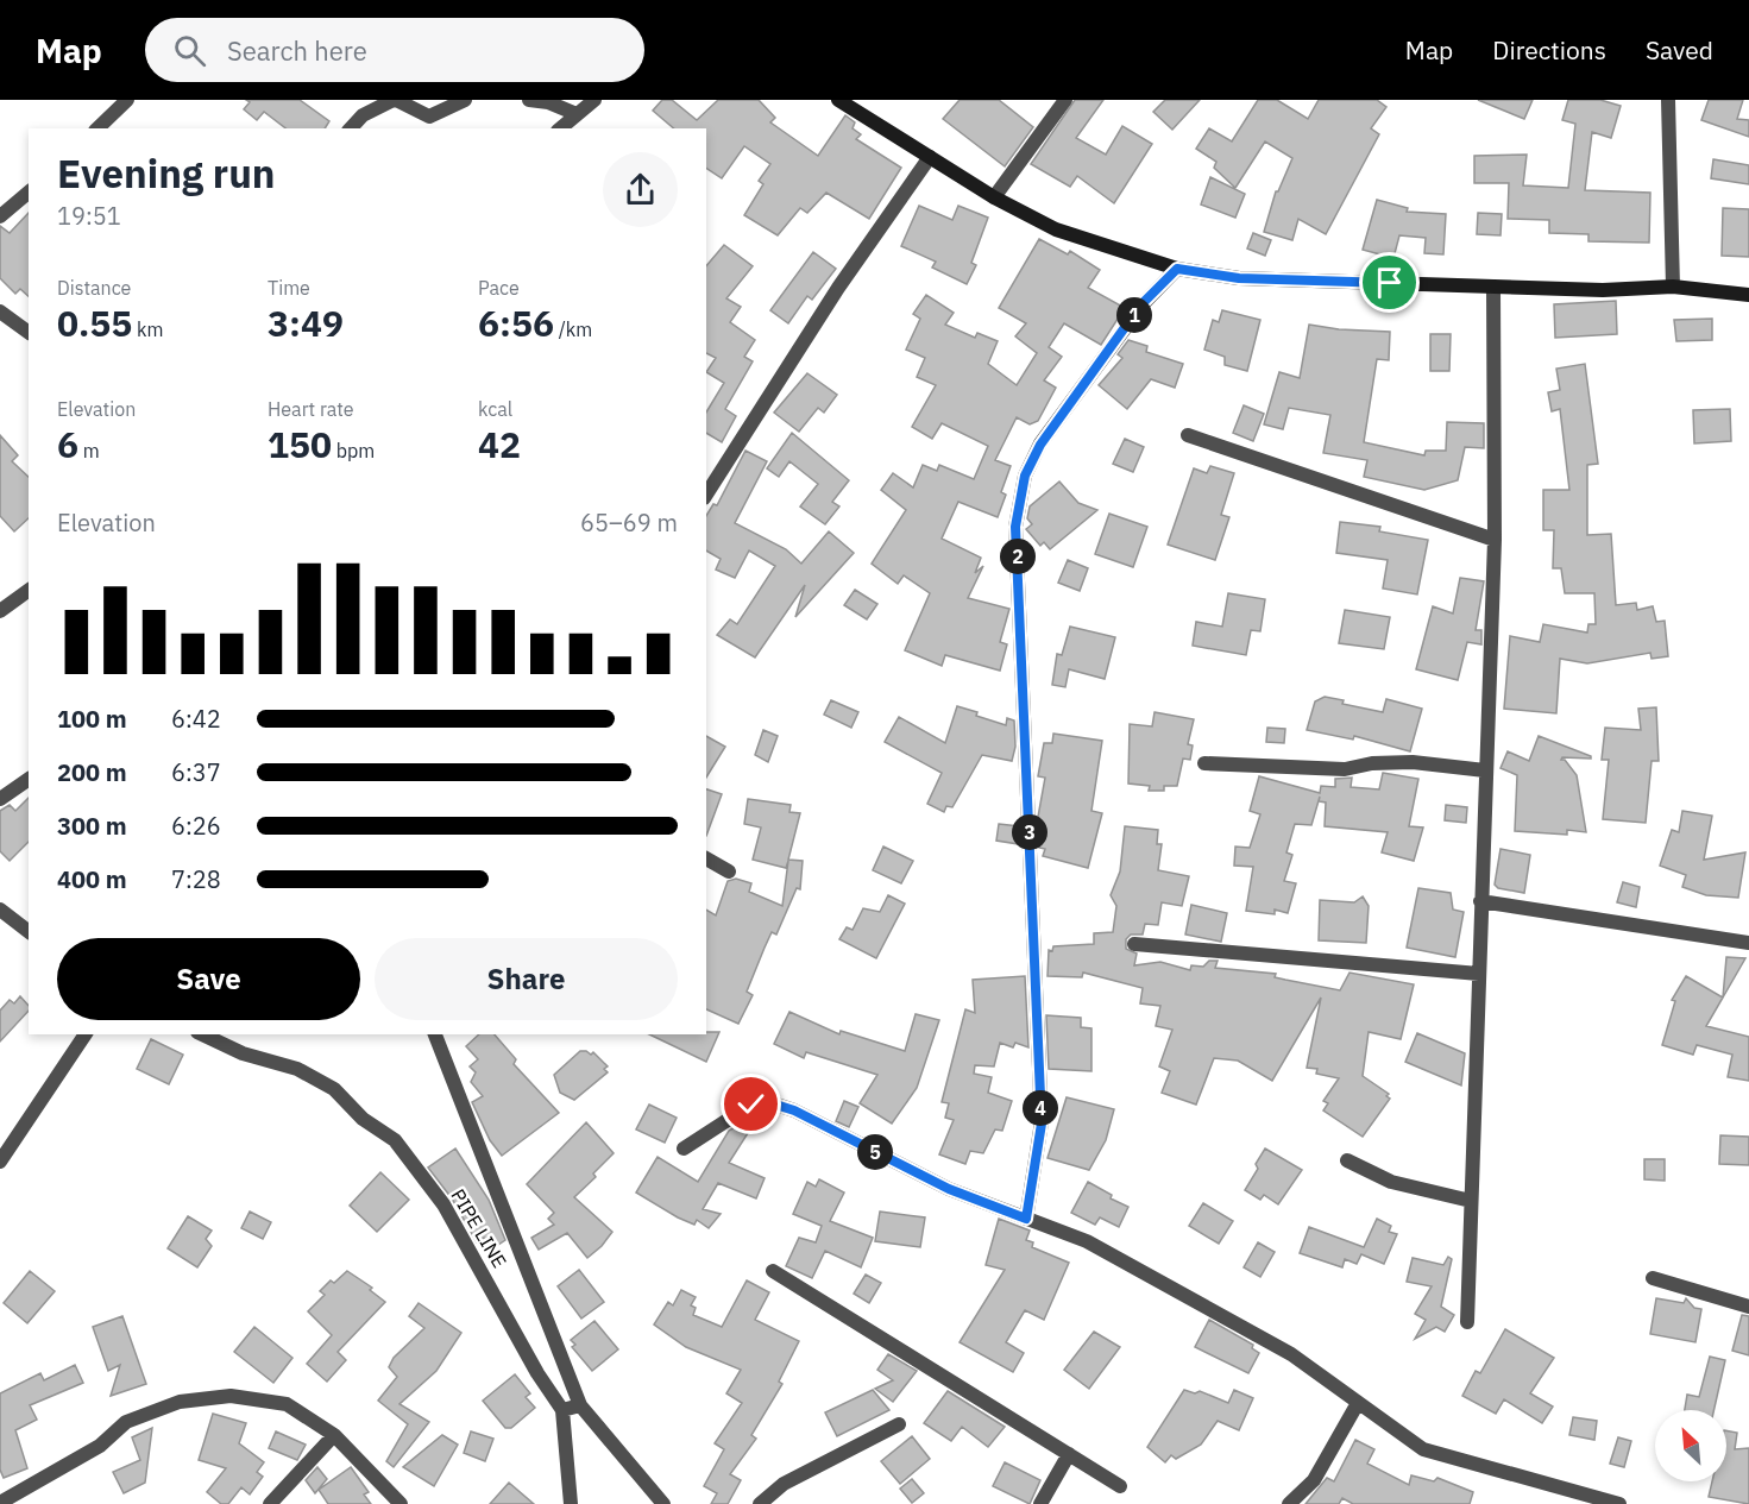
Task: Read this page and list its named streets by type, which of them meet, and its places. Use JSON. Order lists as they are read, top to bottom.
{
  "streets": {
    "street": ["PIPE LINE"]
  },
  "north": "top left",
  "page": {
    "header": "Map",
    "search": "Search here",
    "nav": ["Map", "Directions", "Saved"],
    "heading": ["Evening run", "19:51"],
    "stats": [
      ["Distance", "0.55 km"],
      ["Time", "3:49"],
      ["Pace", "6:56 /km"],
      ["Elevation", "6 m"],
      ["Heart rate", "150 bpm"],
      ["kcal", "42"]
    ],
    "pins": [
      "1",
      "2",
      "3",
      "4",
      "5"
    ],
    "chart": ["Elevation", "65–69 m"],
    "list": [
      {
        "name": "100 m",
        "note": "6:42"
      },
      {
        "name": "200 m",
        "note": "6:37"
      },
      {
        "name": "300 m",
        "note": "6:26"
      },
      {
        "name": "400 m",
        "note": "7:28"
      }
    ],
    "buttons": ["Save", "Share"]
  }
}
